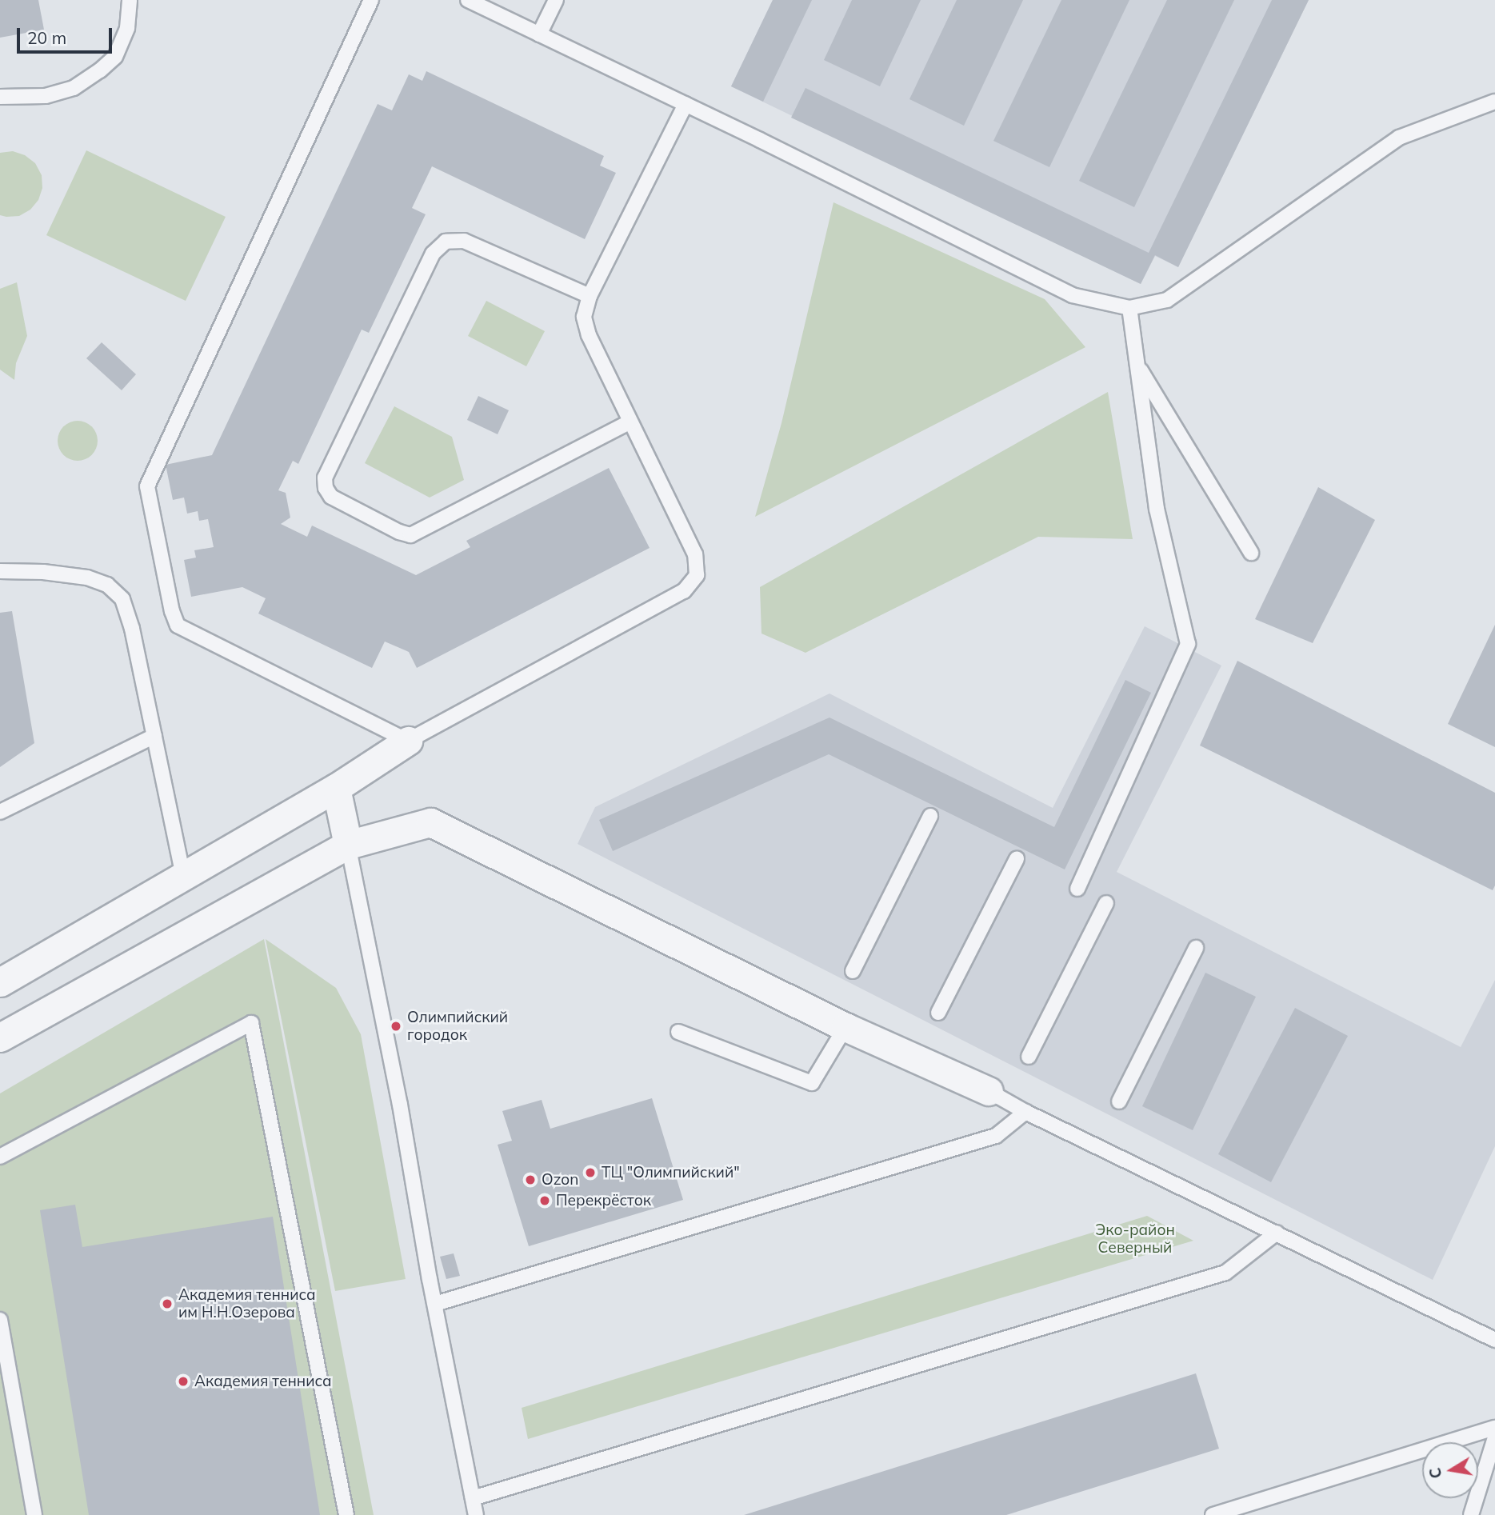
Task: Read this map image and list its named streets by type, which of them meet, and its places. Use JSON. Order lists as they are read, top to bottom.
{
  "parks": ["Эко-район Северный"],
  "places": [
    "Олимпийский городок",
    "ТЦ \"Олимпийский\"",
    "Ozon",
    "Перекрёсток",
    "Академия тенниса им Н.Н.Озерова",
    "Академия тенниса"
  ],
  "scale_bar": "20 m",
  "north": "left"
}
